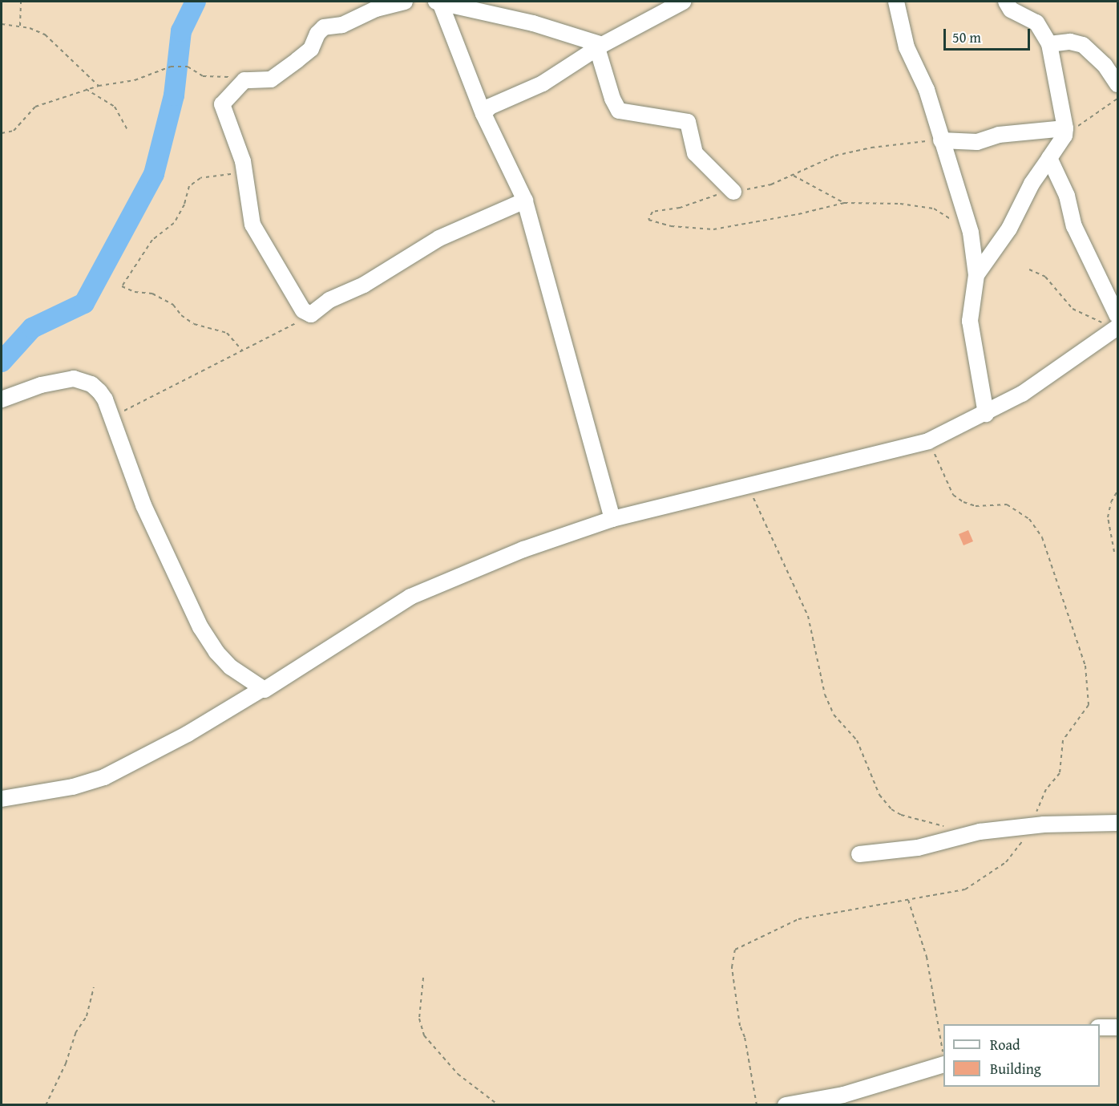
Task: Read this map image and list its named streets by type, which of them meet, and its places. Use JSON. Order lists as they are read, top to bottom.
{
  "legend": ["Road", "Building"],
  "scale_bar": "50 m"
}
